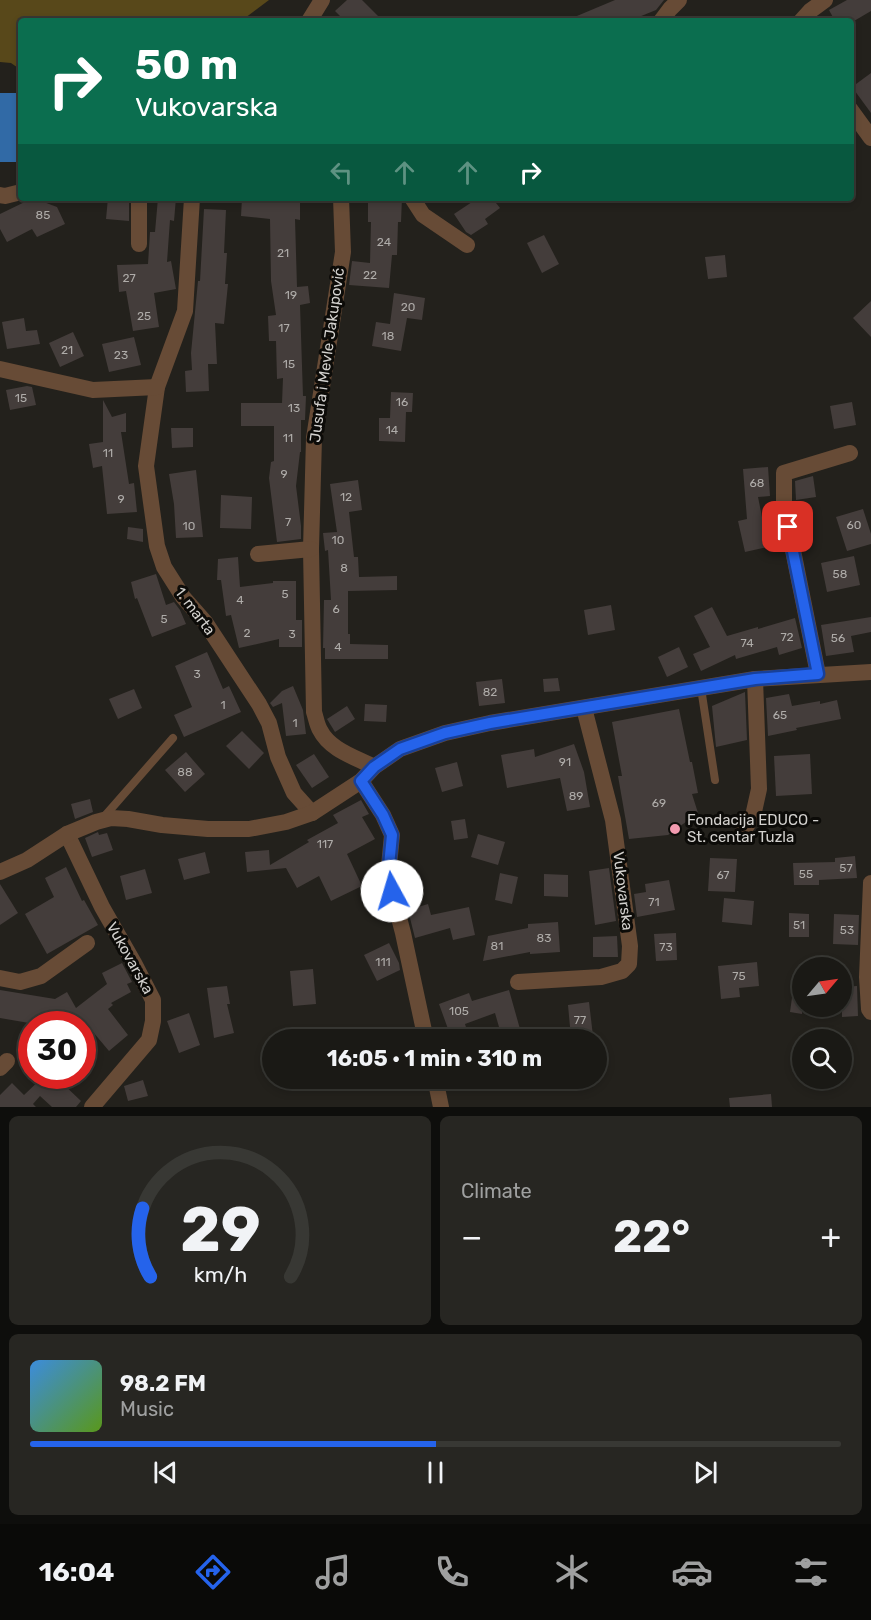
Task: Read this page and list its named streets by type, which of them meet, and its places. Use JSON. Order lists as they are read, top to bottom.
{
  "streets": {
    "street": ["Jusufa i Mevle Jakupović", "1. marta", "Vukovarska"]
  },
  "places": ["Fondacija EDUCO - St. centar Tuzla"],
  "house_numbers": [
    "85",
    "24",
    "21",
    "22",
    "27",
    "19",
    "20",
    "25",
    "17",
    "18",
    "21",
    "23",
    "15",
    "15",
    "16",
    "13",
    "14",
    "11",
    "11",
    "9",
    "68",
    "12",
    "9",
    "7",
    "60",
    "10",
    "10",
    "8",
    "58",
    "5",
    "4",
    "6",
    "5",
    "2",
    "3",
    "72",
    "56",
    "74",
    "4",
    "3",
    "82",
    "1",
    "65",
    "1",
    "91",
    "88",
    "89",
    "69",
    "117",
    "57",
    "55",
    "67",
    "71",
    "51",
    "53",
    "83",
    "81",
    "73",
    "111",
    "75",
    "105",
    "77"
  ],
  "north": "top right",
  "page": {
    "turn": ["50 m", "Vukovarska"],
    "limit": "30",
    "trip": "16:05 · 1 min · 310 m",
    "tile": "Climate",
    "heat": ["−", "22°", "+"],
    "song": ["98.2 FM", "Music"],
    "tabs": "16:04",
    "gauge": ["29", "km/h"]
  }
}
